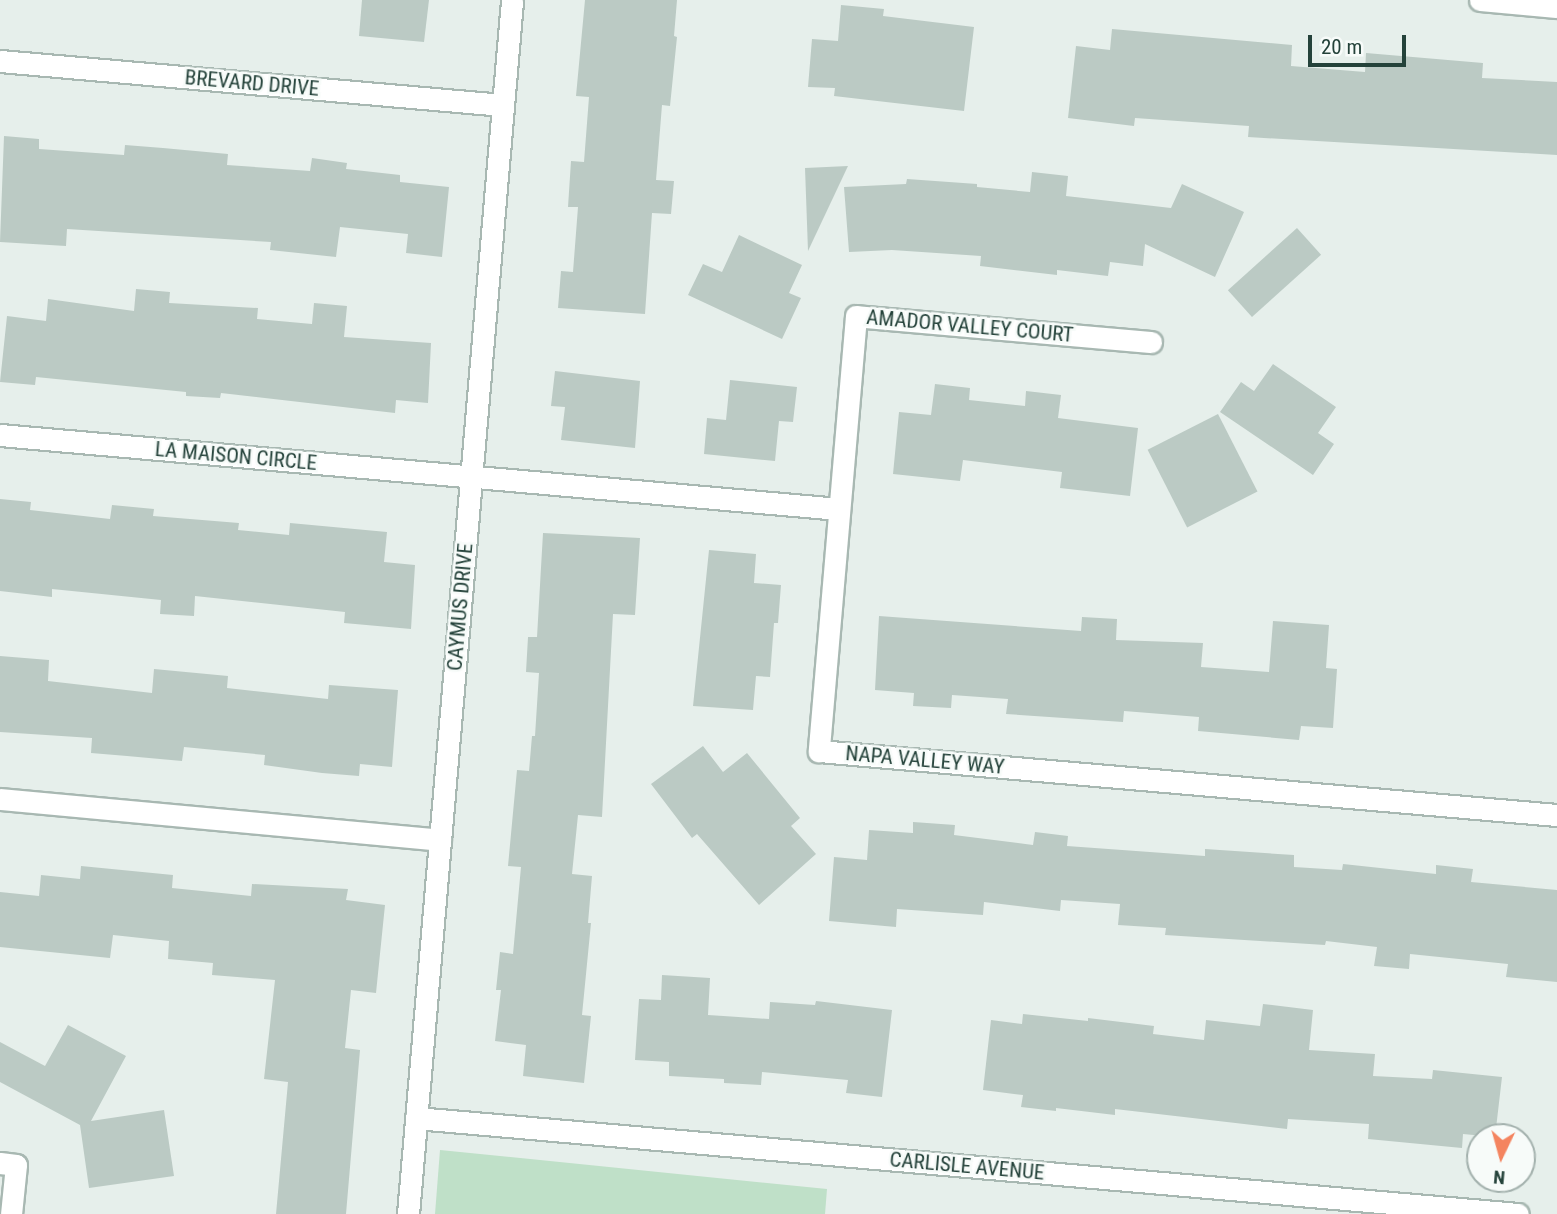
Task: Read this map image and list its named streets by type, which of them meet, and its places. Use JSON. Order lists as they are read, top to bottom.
{
  "streets": {
    "street": [
      "BREVARD DRIVE",
      "AMADOR VALLEY COURT",
      "LA MAISON CIRCLE",
      "CAYMUS DRIVE",
      "NAPA VALLEY WAY",
      "CARLISLE AVENUE"
    ]
  },
  "crossings": [
    ["BREVARD DRIVE", "CAYMUS DRIVE"],
    ["AMADOR VALLEY COURT", "NAPA VALLEY WAY"],
    ["LA MAISON CIRCLE", "CAYMUS DRIVE"],
    ["CAYMUS DRIVE", "CARLISLE AVENUE"]
  ],
  "scale_bar": "20 m",
  "north": "bottom"
}
